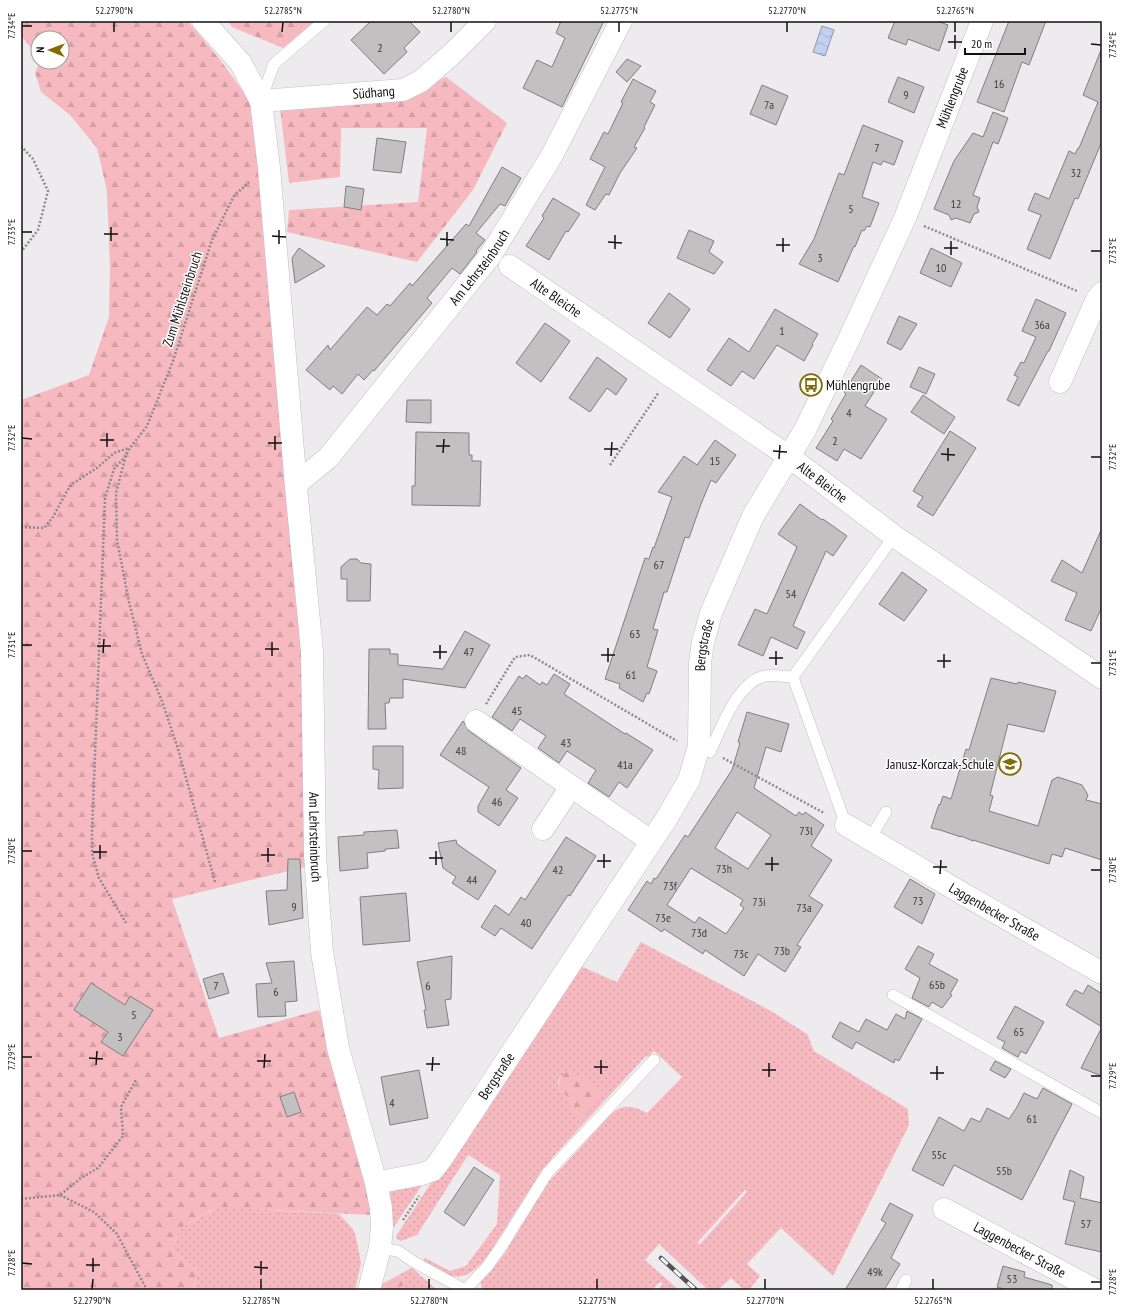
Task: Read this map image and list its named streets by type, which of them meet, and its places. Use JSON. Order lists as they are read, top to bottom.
{
  "streets": {
    "street": [
      "Südhang",
      "Mühlengrube",
      "Am Lehrsteinbruch",
      "Alte Bleiche",
      "Bergstraße",
      "Laggenbecker Straße"
    ],
    "path": ["Zum Mühlsteinbruch"]
  },
  "crossings": [
    ["Südhang", "Am Lehrsteinbruch"],
    ["Mühlengrube", "Alte Bleiche"],
    ["Mühlengrube", "Bergstraße"],
    ["Am Lehrsteinbruch", "Zum Mühlsteinbruch"],
    ["Alte Bleiche", "Bergstraße"]
  ],
  "places": {
    "bus stop": ["Mühlengrube"],
    "school or university": ["Janusz-Korczak-Schule"]
  },
  "house_numbers": [
    "2",
    "16",
    "9",
    "7a",
    "7",
    "32",
    "12",
    "5",
    "3",
    "10",
    "36a",
    "1",
    "4",
    "2",
    "15",
    "67",
    "54",
    "63",
    "47",
    "61",
    "45",
    "43",
    "48",
    "41a",
    "46",
    "73l",
    "73h",
    "42",
    "44",
    "73f",
    "73",
    "73i",
    "9",
    "73a",
    "73e",
    "40",
    "73d",
    "73b",
    "73c",
    "65b",
    "7",
    "6",
    "6",
    "5",
    "65",
    "3",
    "4",
    "61",
    "55c",
    "55b",
    "57",
    "49k",
    "53"
  ],
  "scale_bar": "20 m",
  "north": "left",
  "coordinates": [
    "52.2790°N",
    "52.2785°N",
    "52.2780°N",
    "52.2775°N",
    "52.2770°N",
    "52.2765°N",
    "7.734°E",
    "7.733°E",
    "7.732°E",
    "7.731°E",
    "7.730°E",
    "7.729°E",
    "7.728°E"
  ]
}
